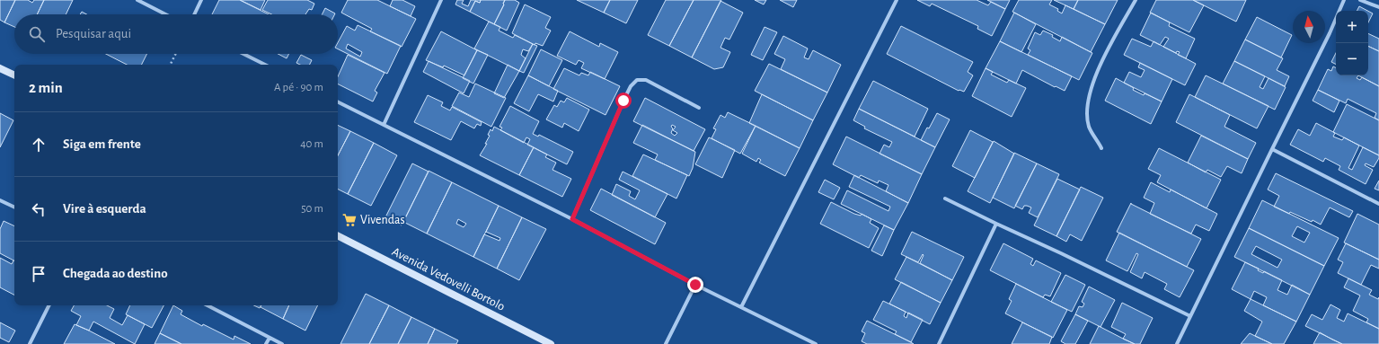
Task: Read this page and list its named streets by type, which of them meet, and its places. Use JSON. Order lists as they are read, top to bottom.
{
  "streets": {
    "street": ["Avenida Vedovelli Bortolo"]
  },
  "places": {
    "supermarket": ["Vivendas"]
  },
  "north": "top",
  "page": {
    "map_buttons": ["+", "−"],
    "search": "Pesquisar aqui",
    "heading": ["2 min", "A pé · 90 m"],
    "list": [
      ["Siga em frente", "40 m"],
      ["Vire à esquerda", "50 m"],
      "Chegada ao destino"
    ]
  }
}
